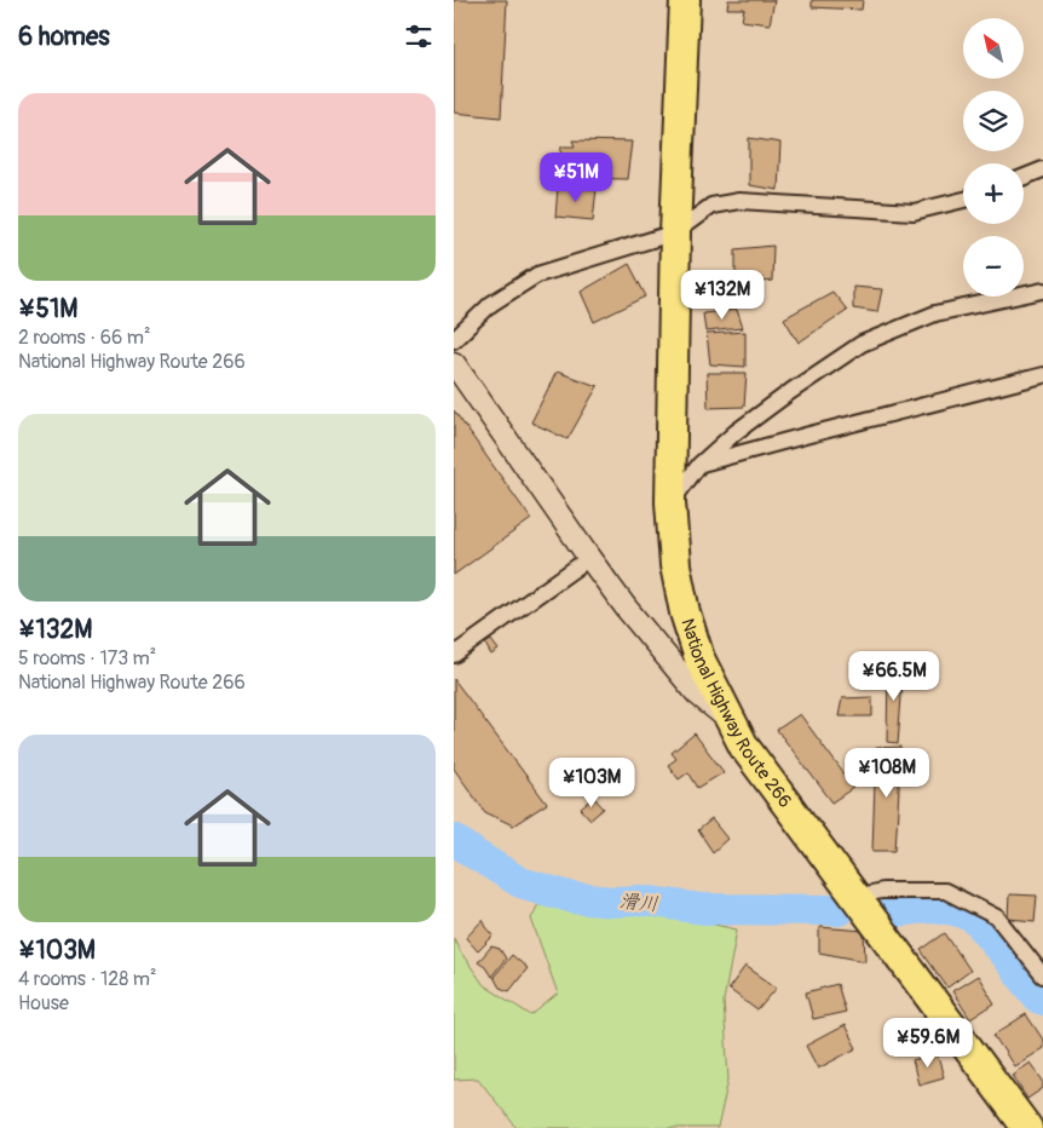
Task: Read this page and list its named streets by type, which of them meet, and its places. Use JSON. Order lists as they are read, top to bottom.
{
  "streets": {
    "highway": ["National Highway Route 266"]
  },
  "water": ["滑川"],
  "north": "top left",
  "page": {
    "heading": "6 homes",
    "map_buttons": ["+", "−"],
    "list": [
      {
        "name": "¥51M",
        "note": "2 rooms · 66 m² · National Highway Route 266"
      },
      {
        "name": "¥132M",
        "note": "5 rooms · 173 m² · National Highway Route 266"
      },
      {
        "name": "¥103M",
        "note": "4 rooms · 128 m² · House"
      }
    ],
    "price": [
      "¥51M",
      "¥132M",
      "¥66.5M",
      "¥108M",
      "¥103M",
      "¥59.6M"
    ]
  }
}
